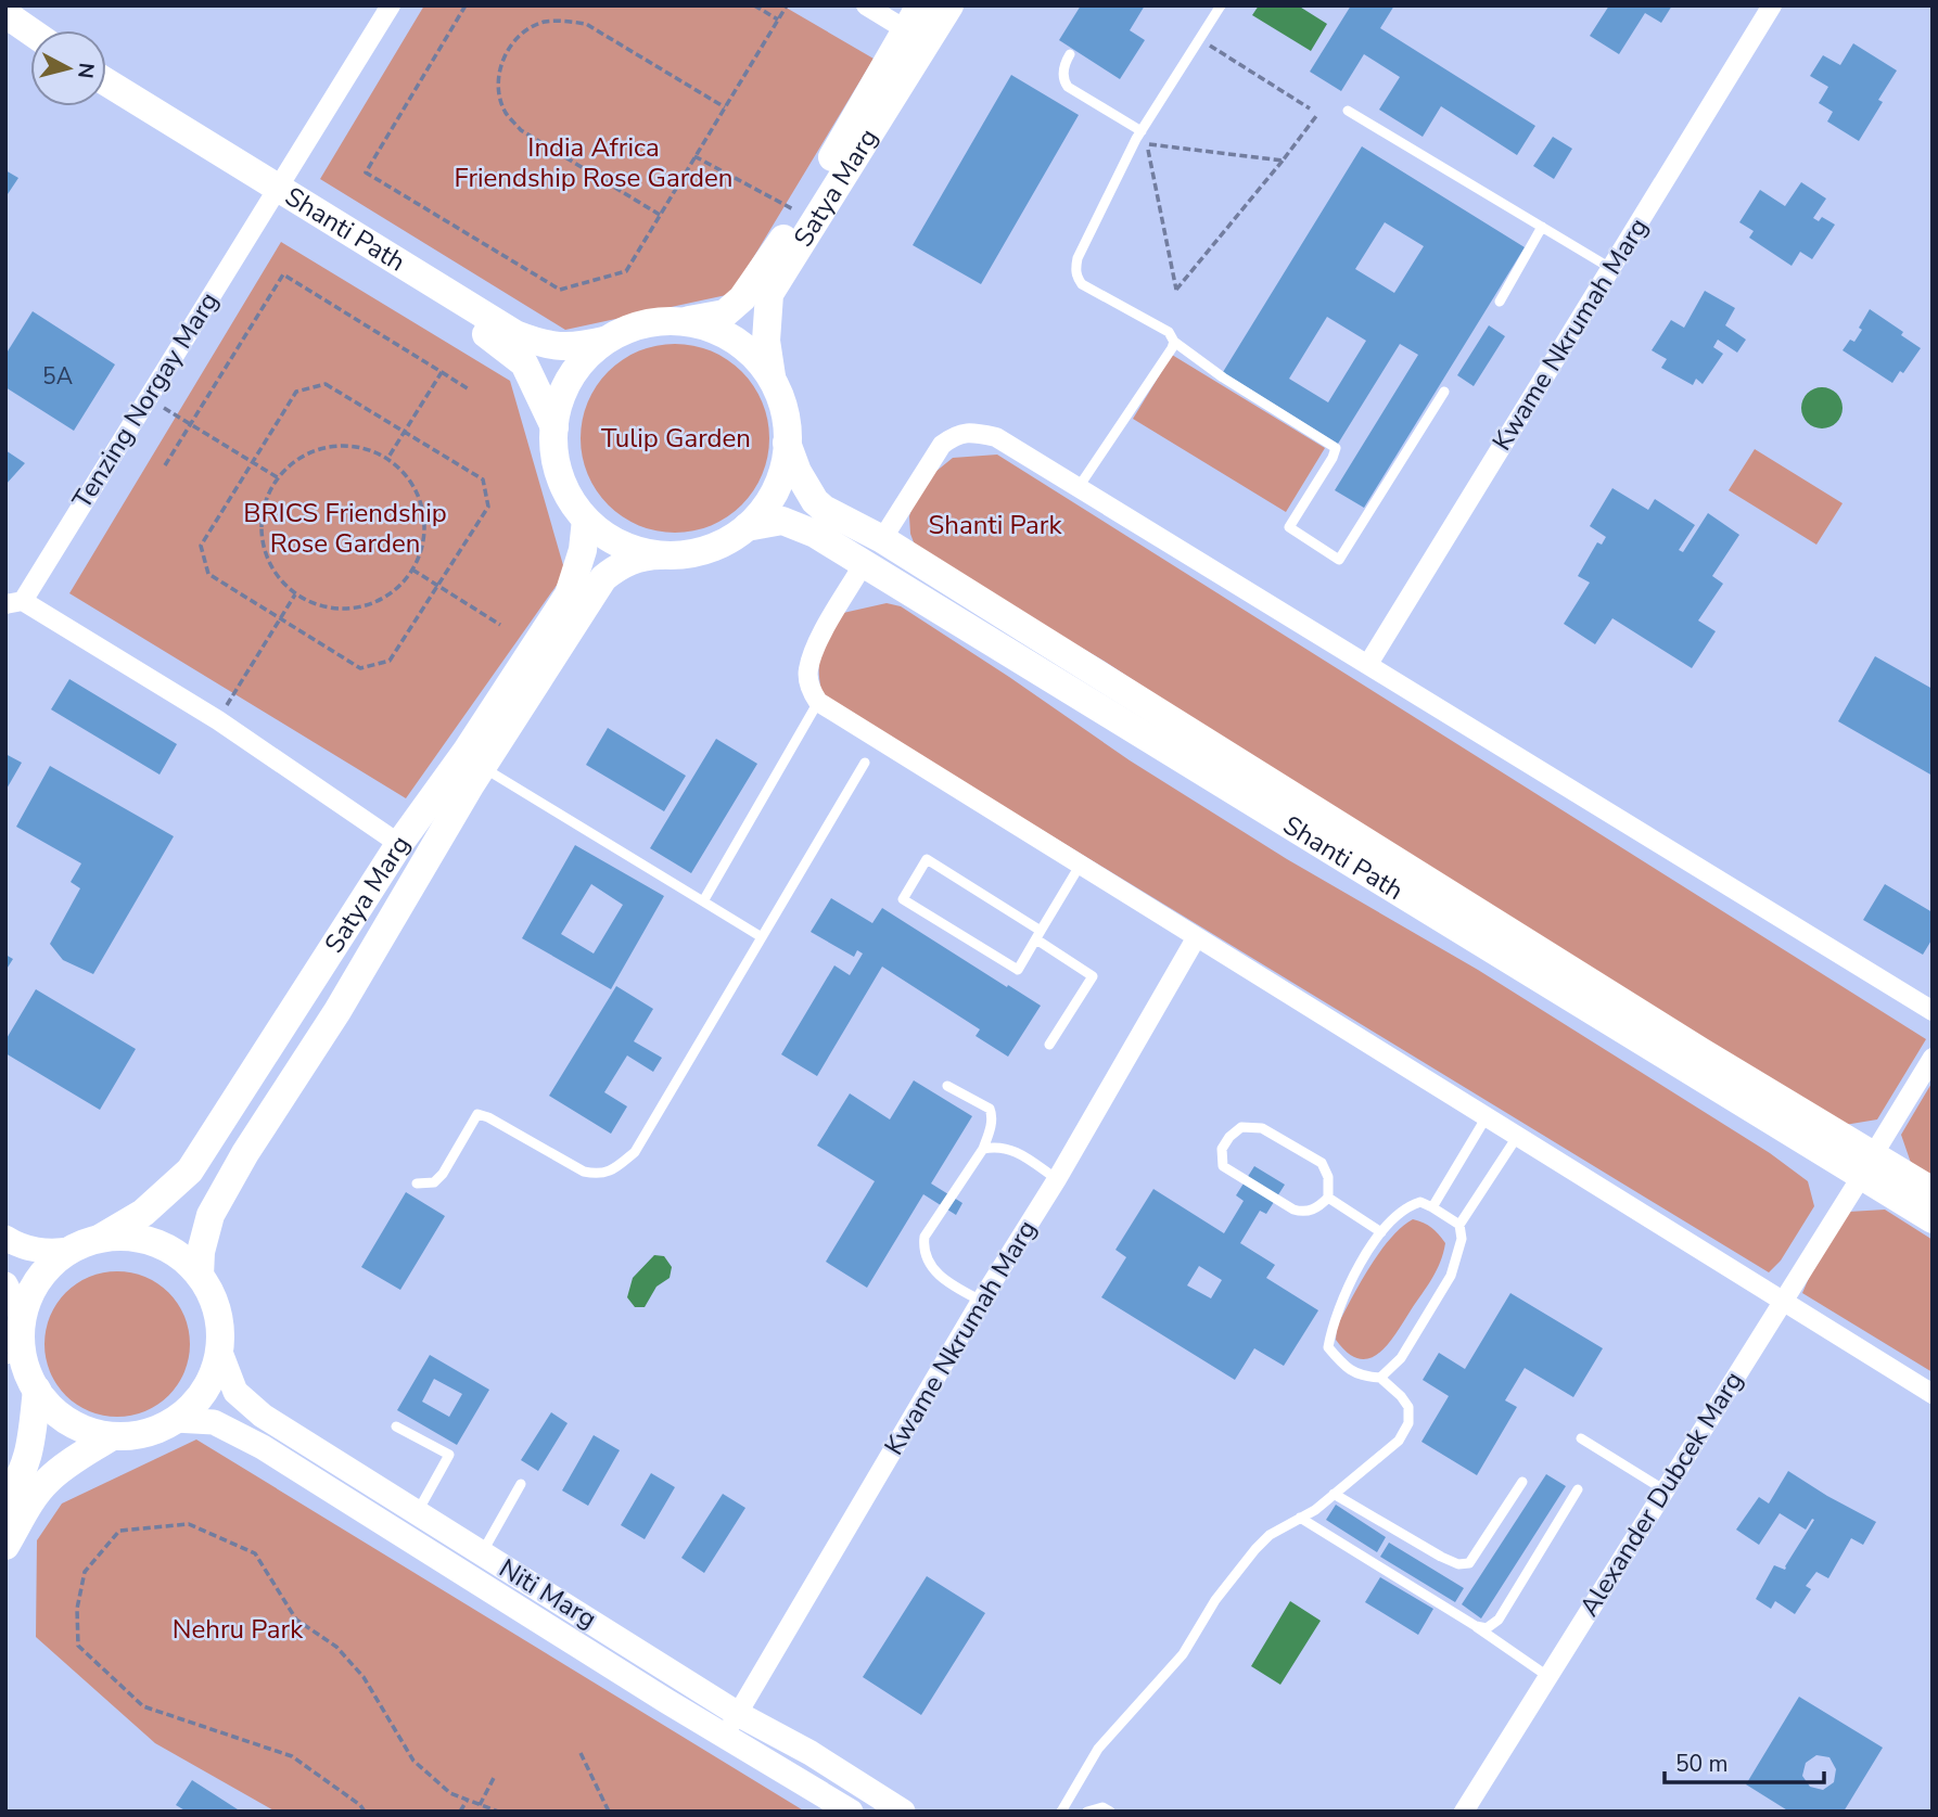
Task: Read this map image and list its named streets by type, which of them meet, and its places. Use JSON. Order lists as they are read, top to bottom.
{
  "streets": {
    "main road": ["Satya Marg", "Shanti Path"],
    "street": [
      "Kwame Nkrumah Marg",
      "Tenzing Norgay Marg",
      "Alexander Dubcek Marg",
      "Niti Marg"
    ]
  },
  "crossings": [
    ["Satya Marg", "Shanti Path"],
    ["Satya Marg", "Niti Marg"],
    ["Shanti Path", "Tenzing Norgay Marg"],
    ["Shanti Path", "Alexander Dubcek Marg"],
    ["Kwame Nkrumah Marg", "Niti Marg"]
  ],
  "parks": [
    "India Africa Friendship Rose Garden",
    "Tulip Garden",
    "BRICS Friendship Rose Garden",
    "Shanti Park",
    "Nehru Park"
  ],
  "house_numbers": ["5A"],
  "scale_bar": "50 m",
  "north": "right"
}
